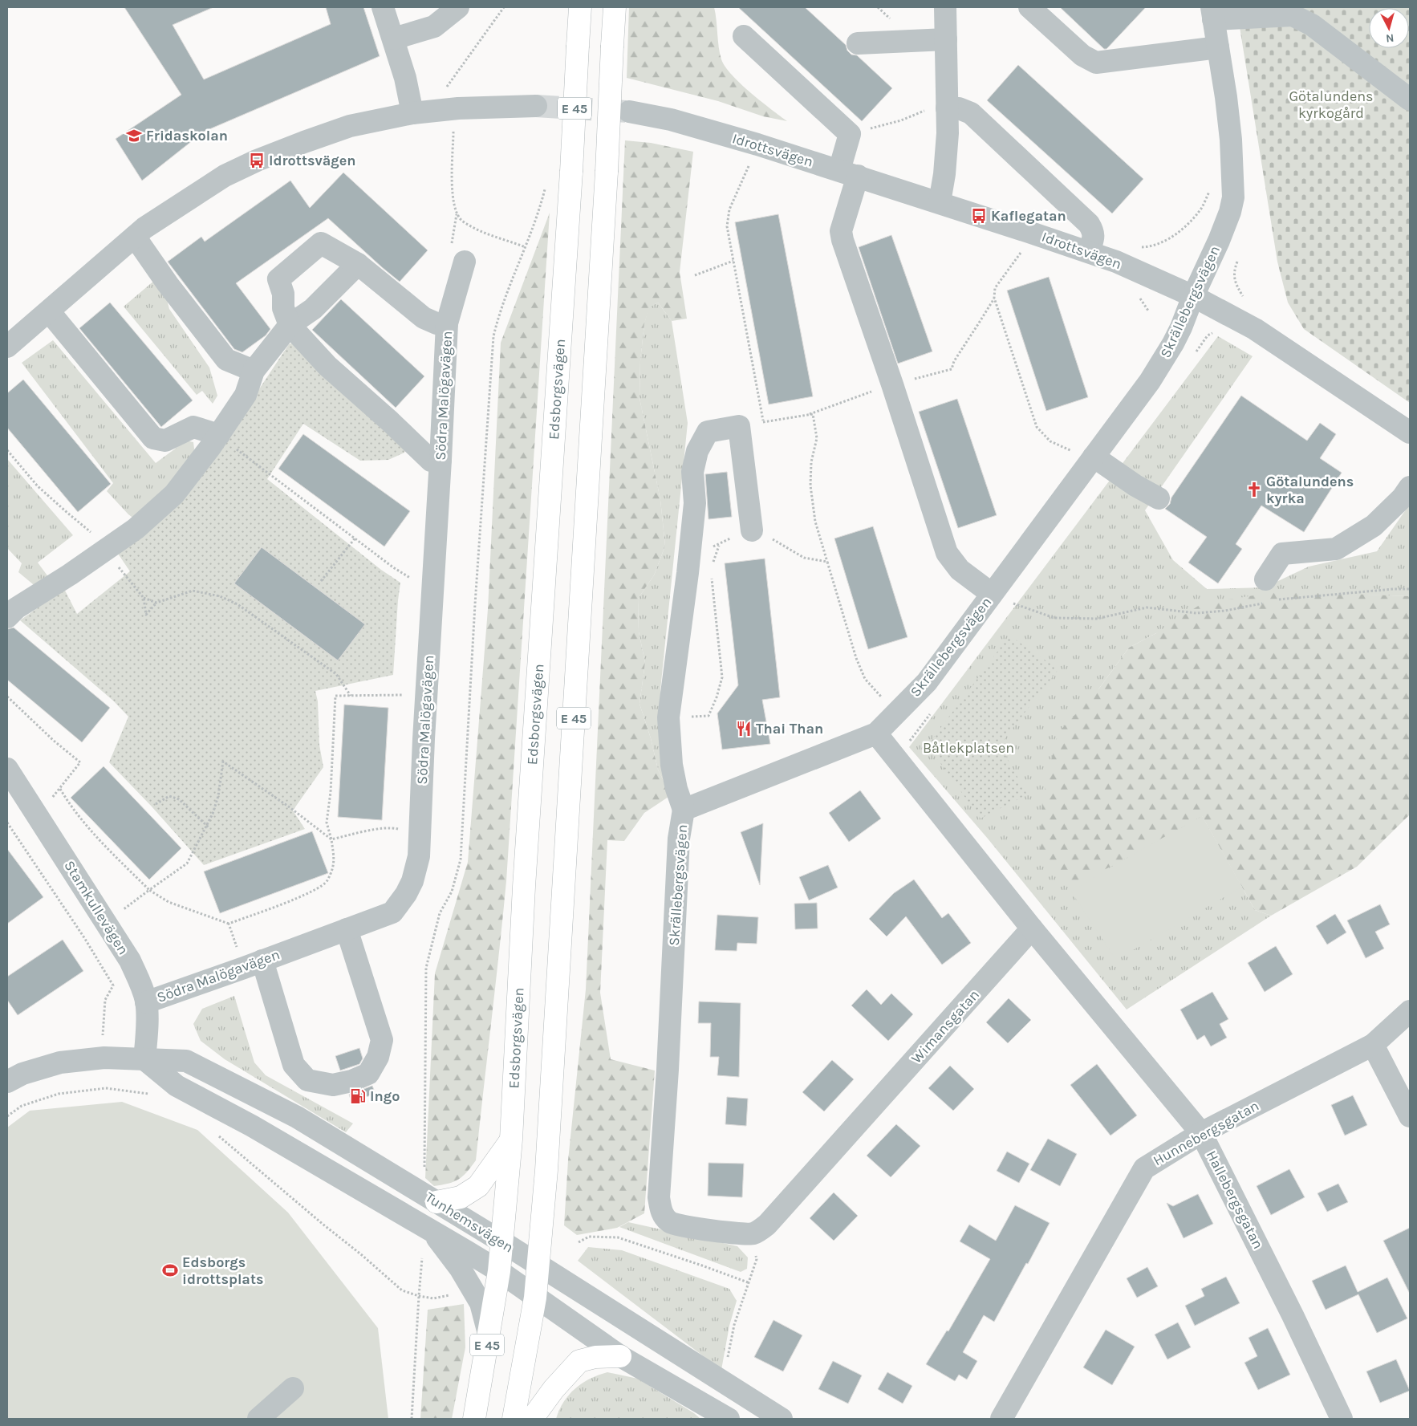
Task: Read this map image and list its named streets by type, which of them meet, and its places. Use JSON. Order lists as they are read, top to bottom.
{
  "streets": {
    "highway": ["E 45", "Edsborgsvägen"],
    "street": [
      "Idrottsvägen",
      "Skrällebergsvägen",
      "Södra Malögavägen",
      "Stamkullevägen",
      "Wimansgatan",
      "Hunnebergsgatan",
      "Hallebergsgatan",
      "Tunhemsvägen"
    ]
  },
  "crossings": [
    ["E 45", "Tunhemsvägen"],
    ["Idrottsvägen", "Skrällebergsvägen"],
    ["Skrällebergsvägen", "Wimansgatan"],
    ["Edsborgsvägen", "Tunhemsvägen"],
    ["Södra Malögavägen", "Stamkullevägen"],
    ["Stamkullevägen", "Tunhemsvägen"],
    ["Wimansgatan", "Hallebergsgatan"],
    ["Hunnebergsgatan", "Hallebergsgatan"]
  ],
  "parks": ["Götalundens kyrkogård", "Båtlekplatsen"],
  "places": {
    "school or university": ["Fridaskolan"],
    "bus stop": ["Idrottsvägen", "Kaflegatan"],
    "church": ["Götalundens kyrka"],
    "restaurant": ["Thai Than"],
    "fuel station": ["Ingo"],
    "sports": ["Edsborgs idrottsplats"]
  },
  "north": "bottom"
}
